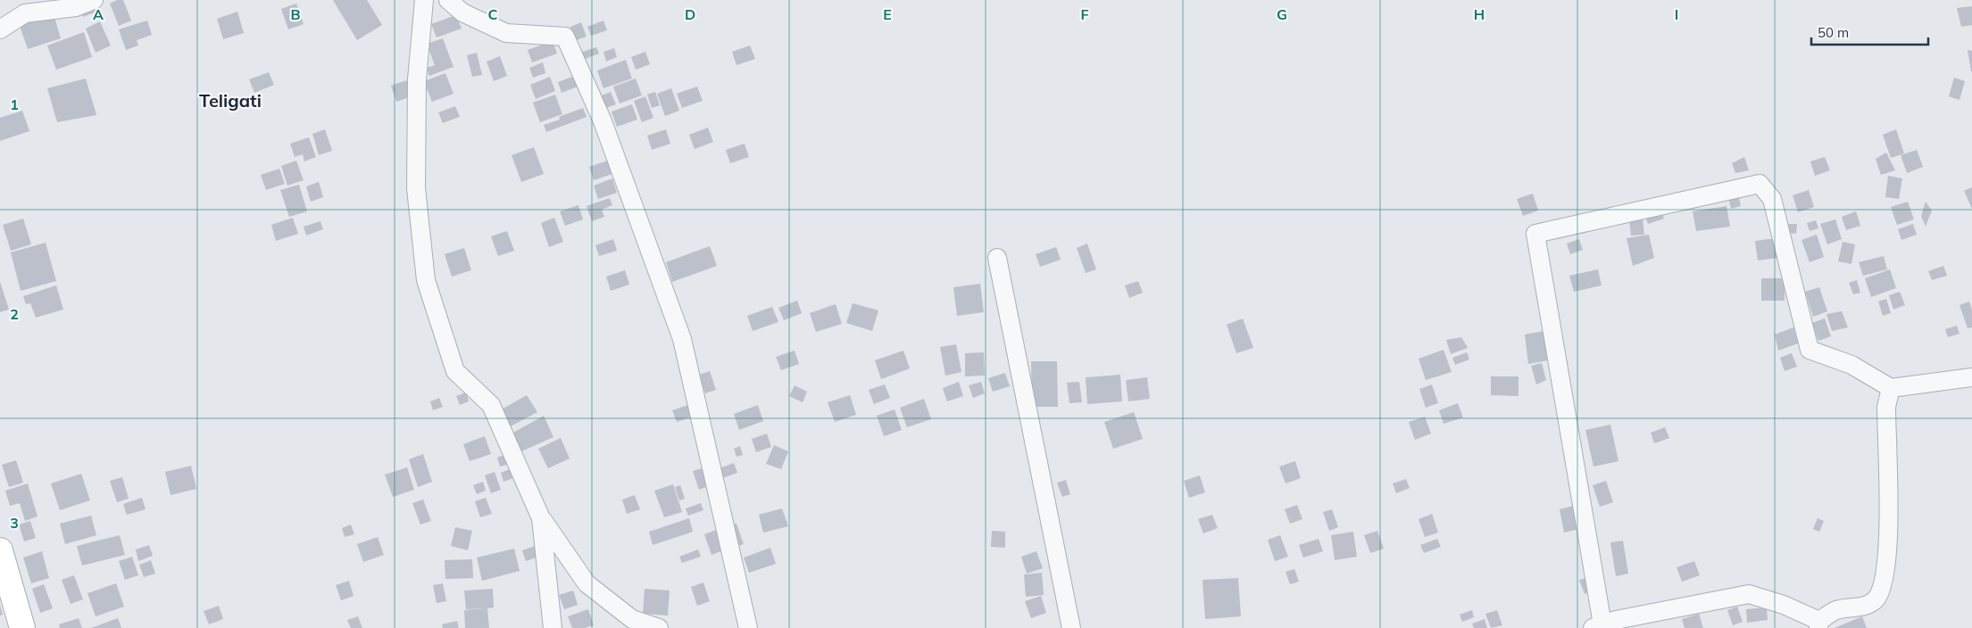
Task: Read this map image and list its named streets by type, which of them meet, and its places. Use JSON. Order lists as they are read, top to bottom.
{
  "districts": ["Teligati"],
  "scale_bar": "50 m",
  "grid": {
    "columns": [
      "A",
      "B",
      "C",
      "D",
      "E",
      "F",
      "G",
      "H",
      "I"
    ],
    "rows": ["1", "2", "3"]
  }
}
